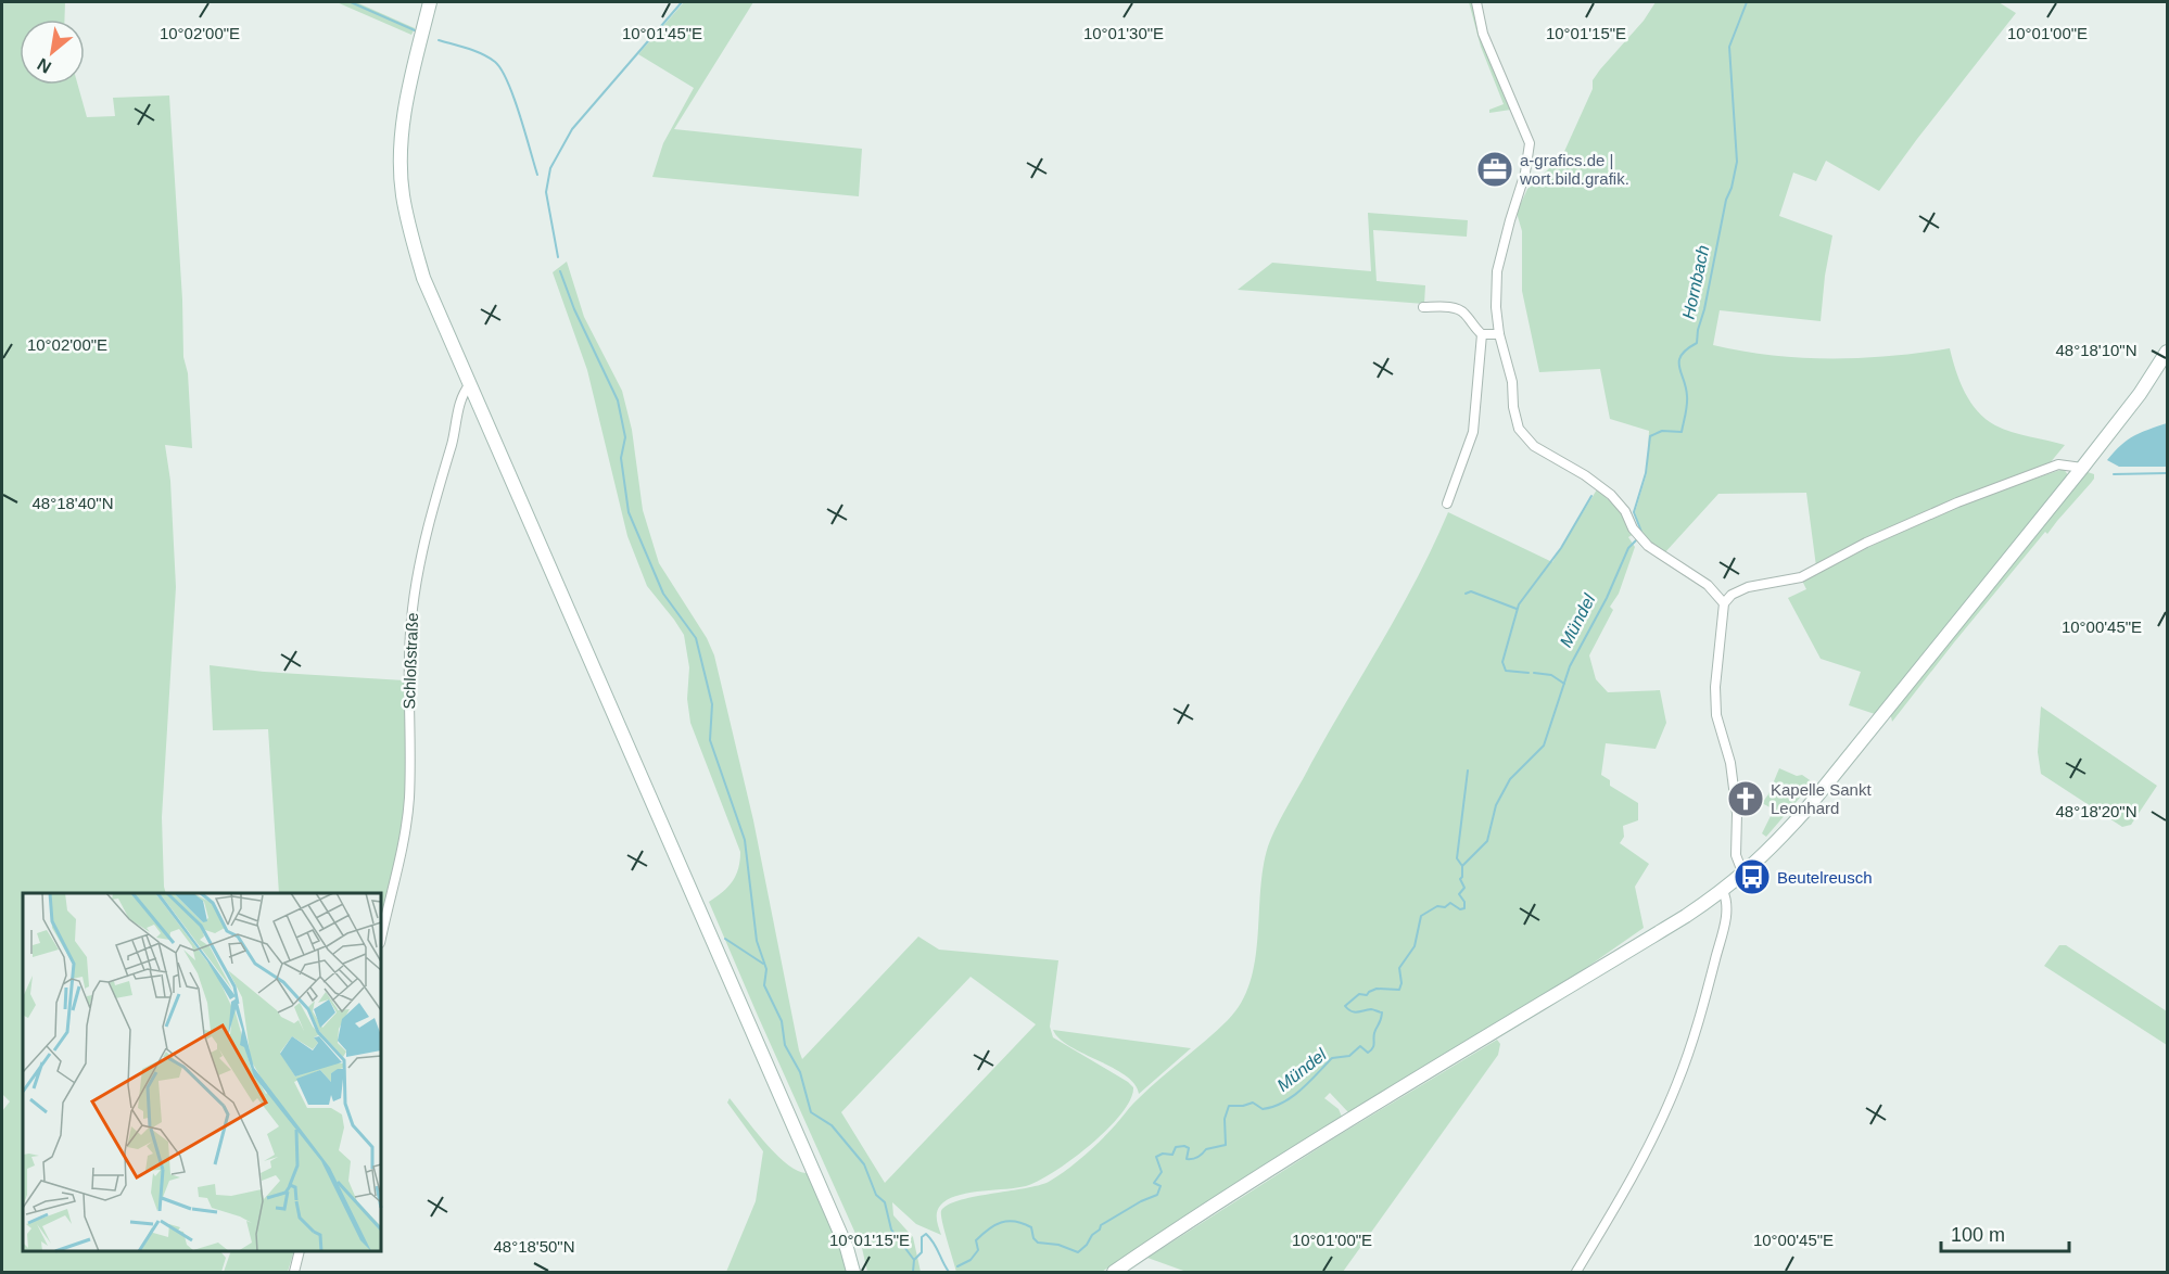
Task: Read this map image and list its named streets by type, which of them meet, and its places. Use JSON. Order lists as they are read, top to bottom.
{
  "streets": {
    "street": ["Schloßstraße"]
  },
  "water": ["Hornbach", "Mündel"],
  "places": {
    "office": ["a-grafics.de | wort.bild.grafik."],
    "church": ["Kapelle Sankt Leonhard"],
    "bus stop": ["Beutelreusch"]
  },
  "scale_bar": "100 m",
  "north": "bottom left",
  "coordinates": [
    "10°02'00\"E",
    "10°01'45\"E",
    "10°01'30\"E",
    "10°01'15\"E",
    "10°01'00\"E",
    "48°18'10\"N",
    "48°18'40\"N",
    "10°00'45\"E",
    "48°18'20\"N",
    "48°18'50\"N"
  ]
}
